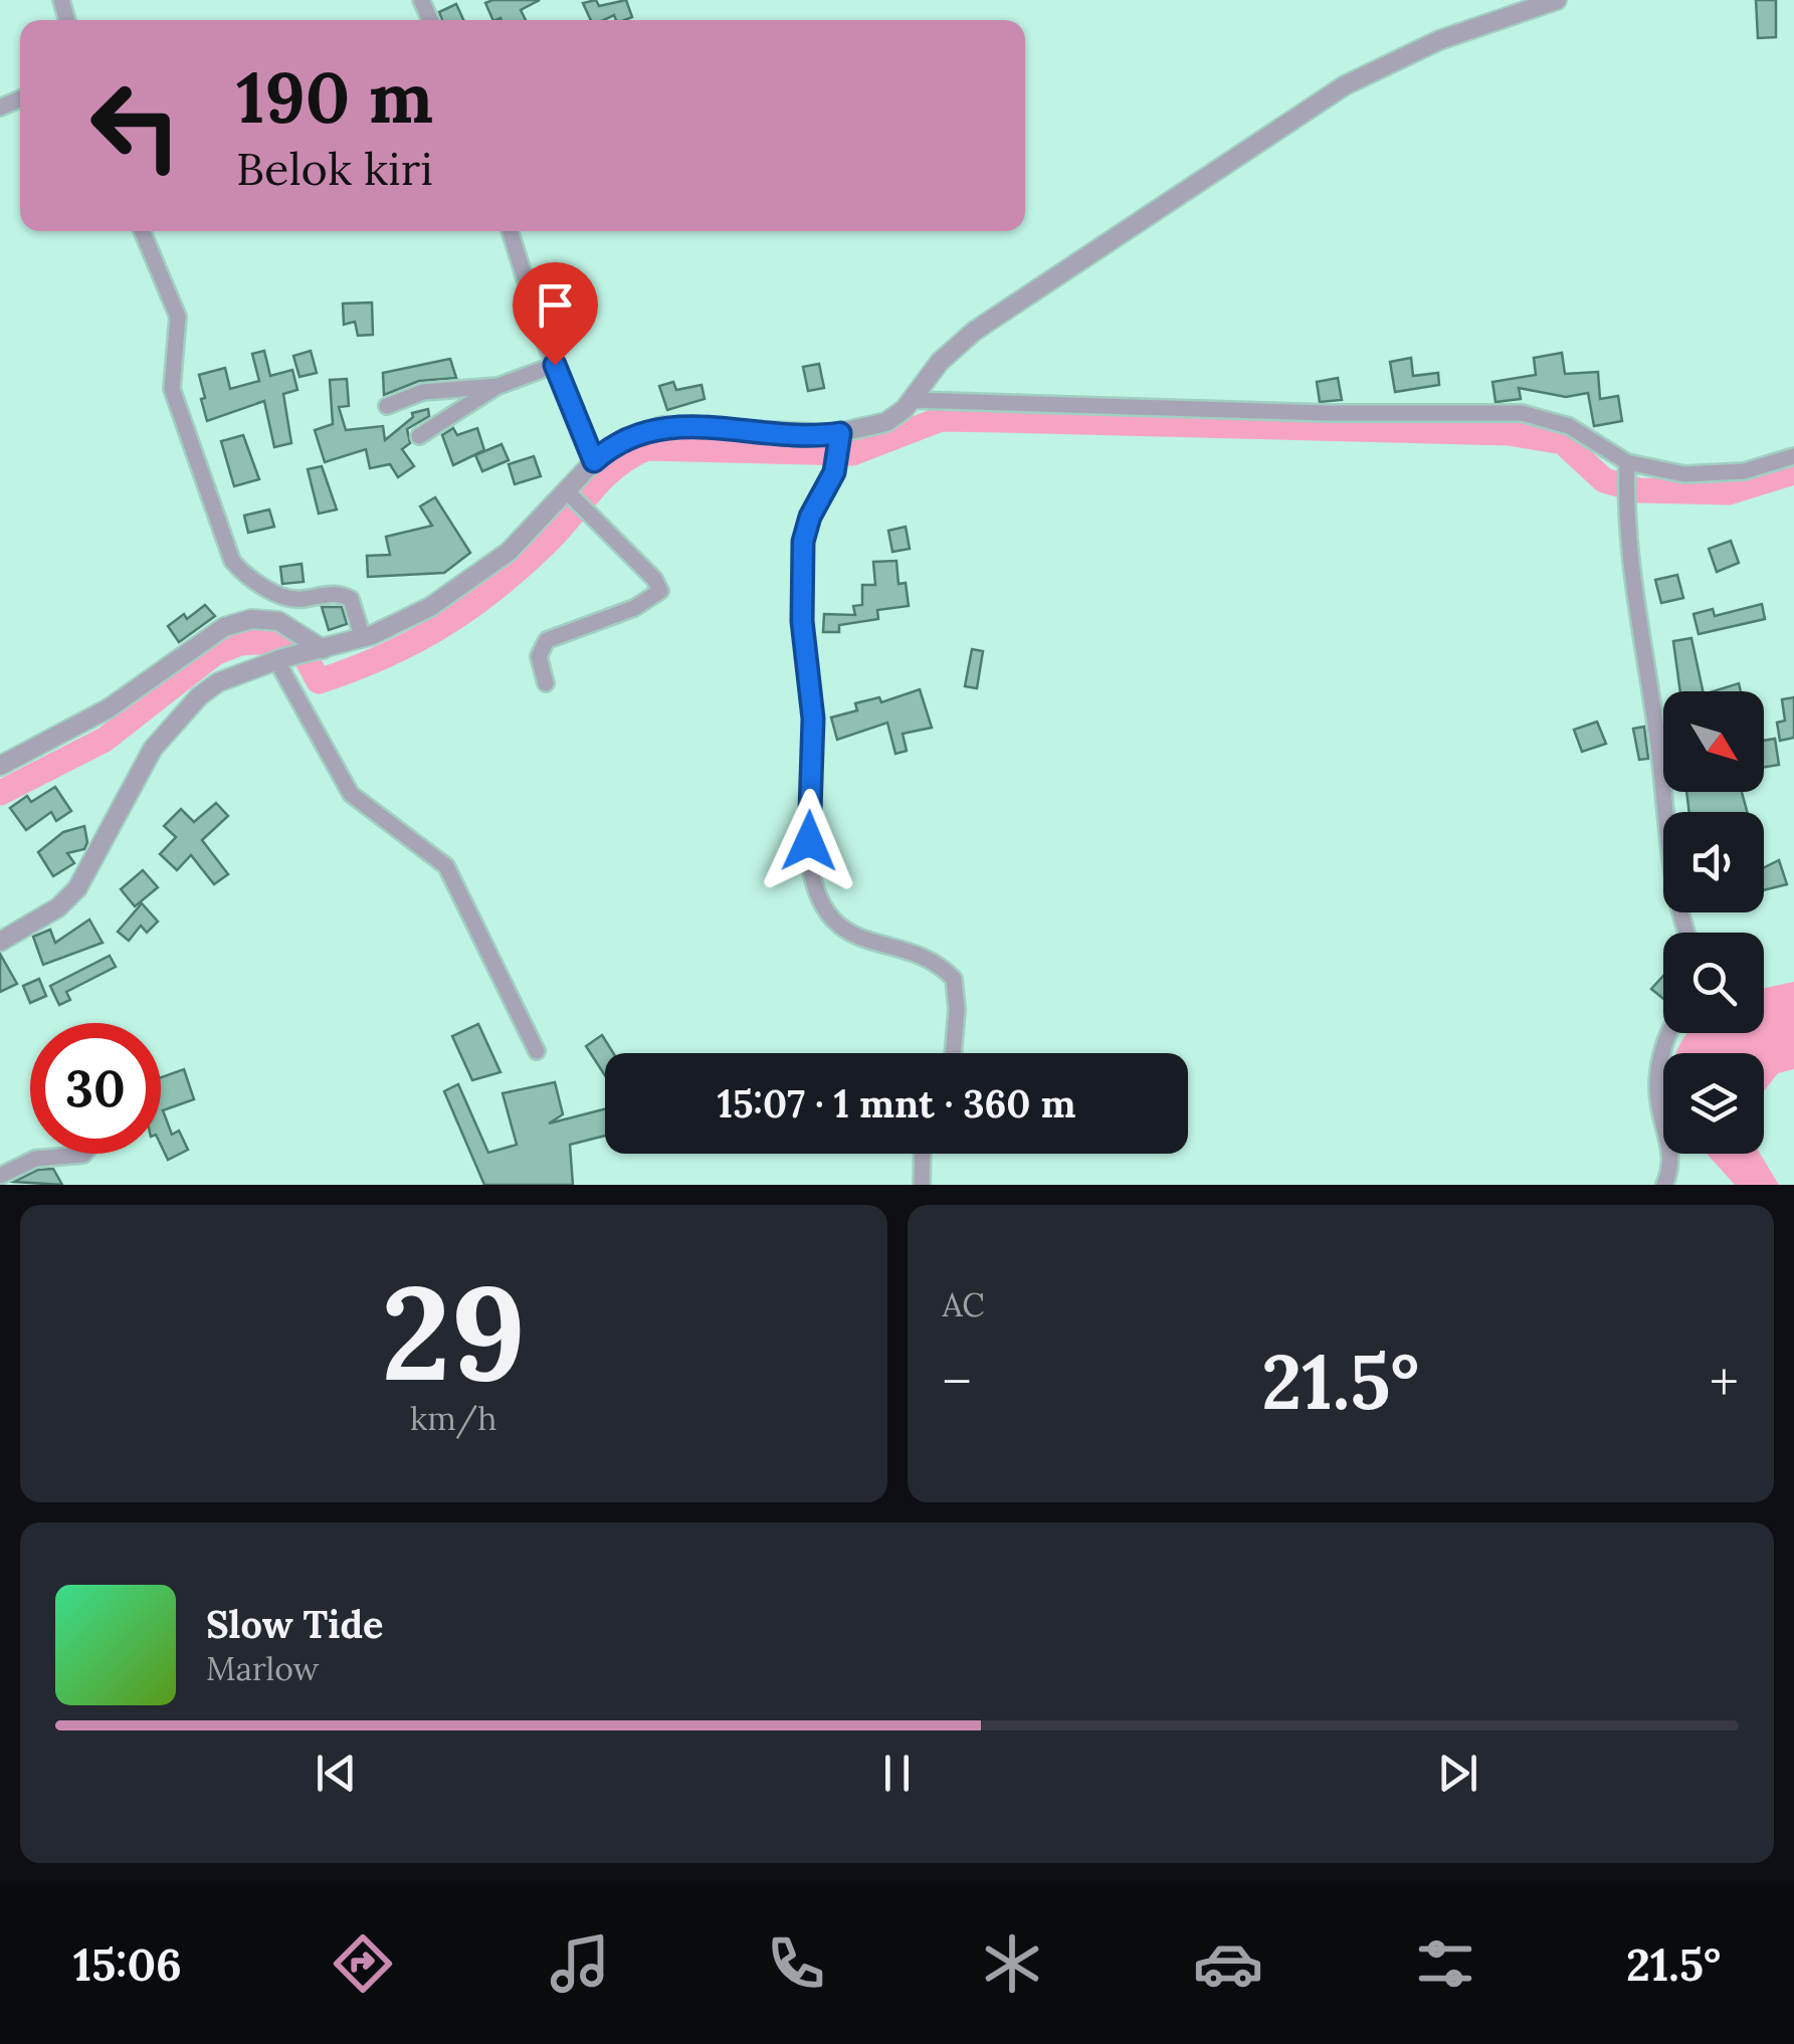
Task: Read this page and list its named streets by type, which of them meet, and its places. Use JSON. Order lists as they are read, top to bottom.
{
  "north": "bottom right",
  "page": {
    "turn": ["190 m", "Belok kiri"],
    "limit": "30",
    "trip": "15:07 · 1 mnt · 360 m",
    "tile": [
      ["29", "km/h"],
      "AC"
    ],
    "heat": ["−", "21.5°", "+"],
    "song": ["Slow Tide", "Marlow"],
    "tabs": ["15:06", "21.5°"]
  }
}
